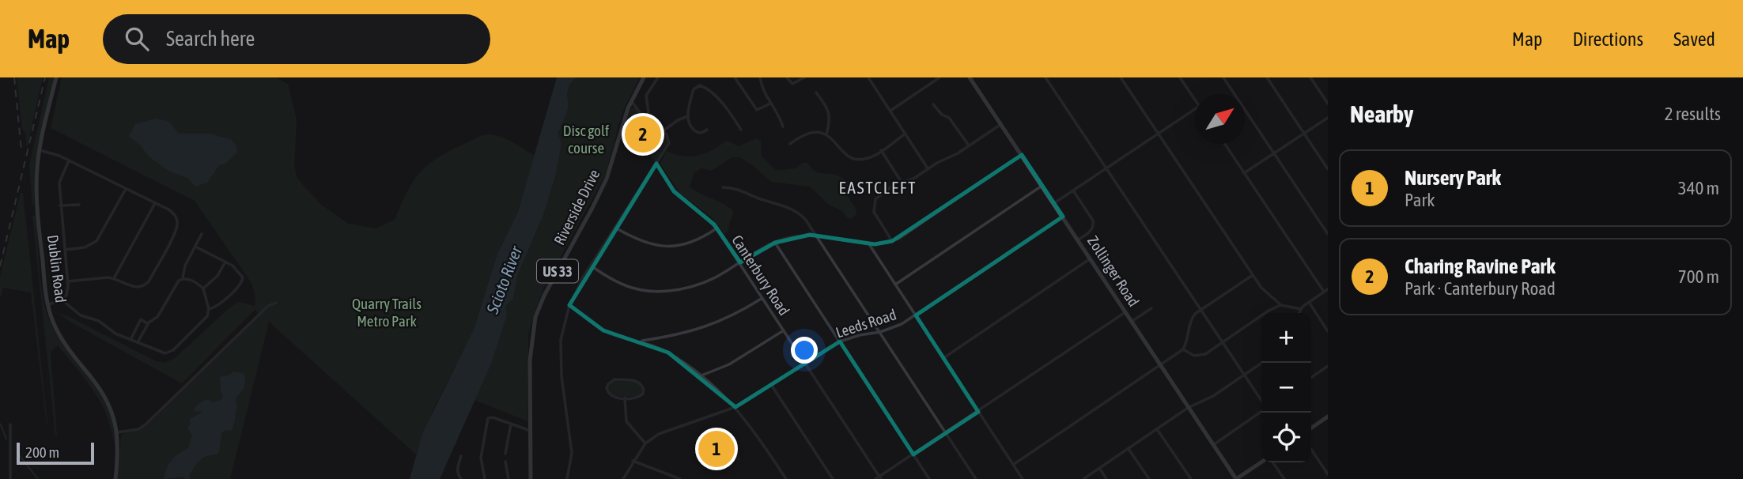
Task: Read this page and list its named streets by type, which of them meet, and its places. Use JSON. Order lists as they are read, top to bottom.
{
  "streets": {
    "main road": [
      "Riverside Drive",
      "Dublin Road",
      "US 33",
      "Zollinger Road"
    ],
    "street": ["Canterbury Road", "Leeds Road"]
  },
  "crossings": [
    ["Zollinger Road", "Leeds Road"],
    ["Canterbury Road", "Leeds Road"]
  ],
  "districts": ["EASTCLEFT"],
  "water": ["Scioto River"],
  "parks": ["Disc golf course", "Quarry Trails Metro Park"],
  "scale_bar": "200 m",
  "north": "top right",
  "page": {
    "header": "Map",
    "search": "Search here",
    "nav": ["Map", "Directions", "Saved"],
    "heading": ["Nearby", "2 results"],
    "pins": ["2", "1"],
    "list": [
      {
        "mark": "1",
        "name": "Nursery Park",
        "note": "Park",
        "value": "340 m"
      },
      {
        "mark": "2",
        "name": "Charing Ravine Park",
        "note": "Park · Canterbury Road",
        "value": "700 m"
      }
    ],
    "map_buttons": ["+", "−"],
    "scale": "200 m"
  }
}
